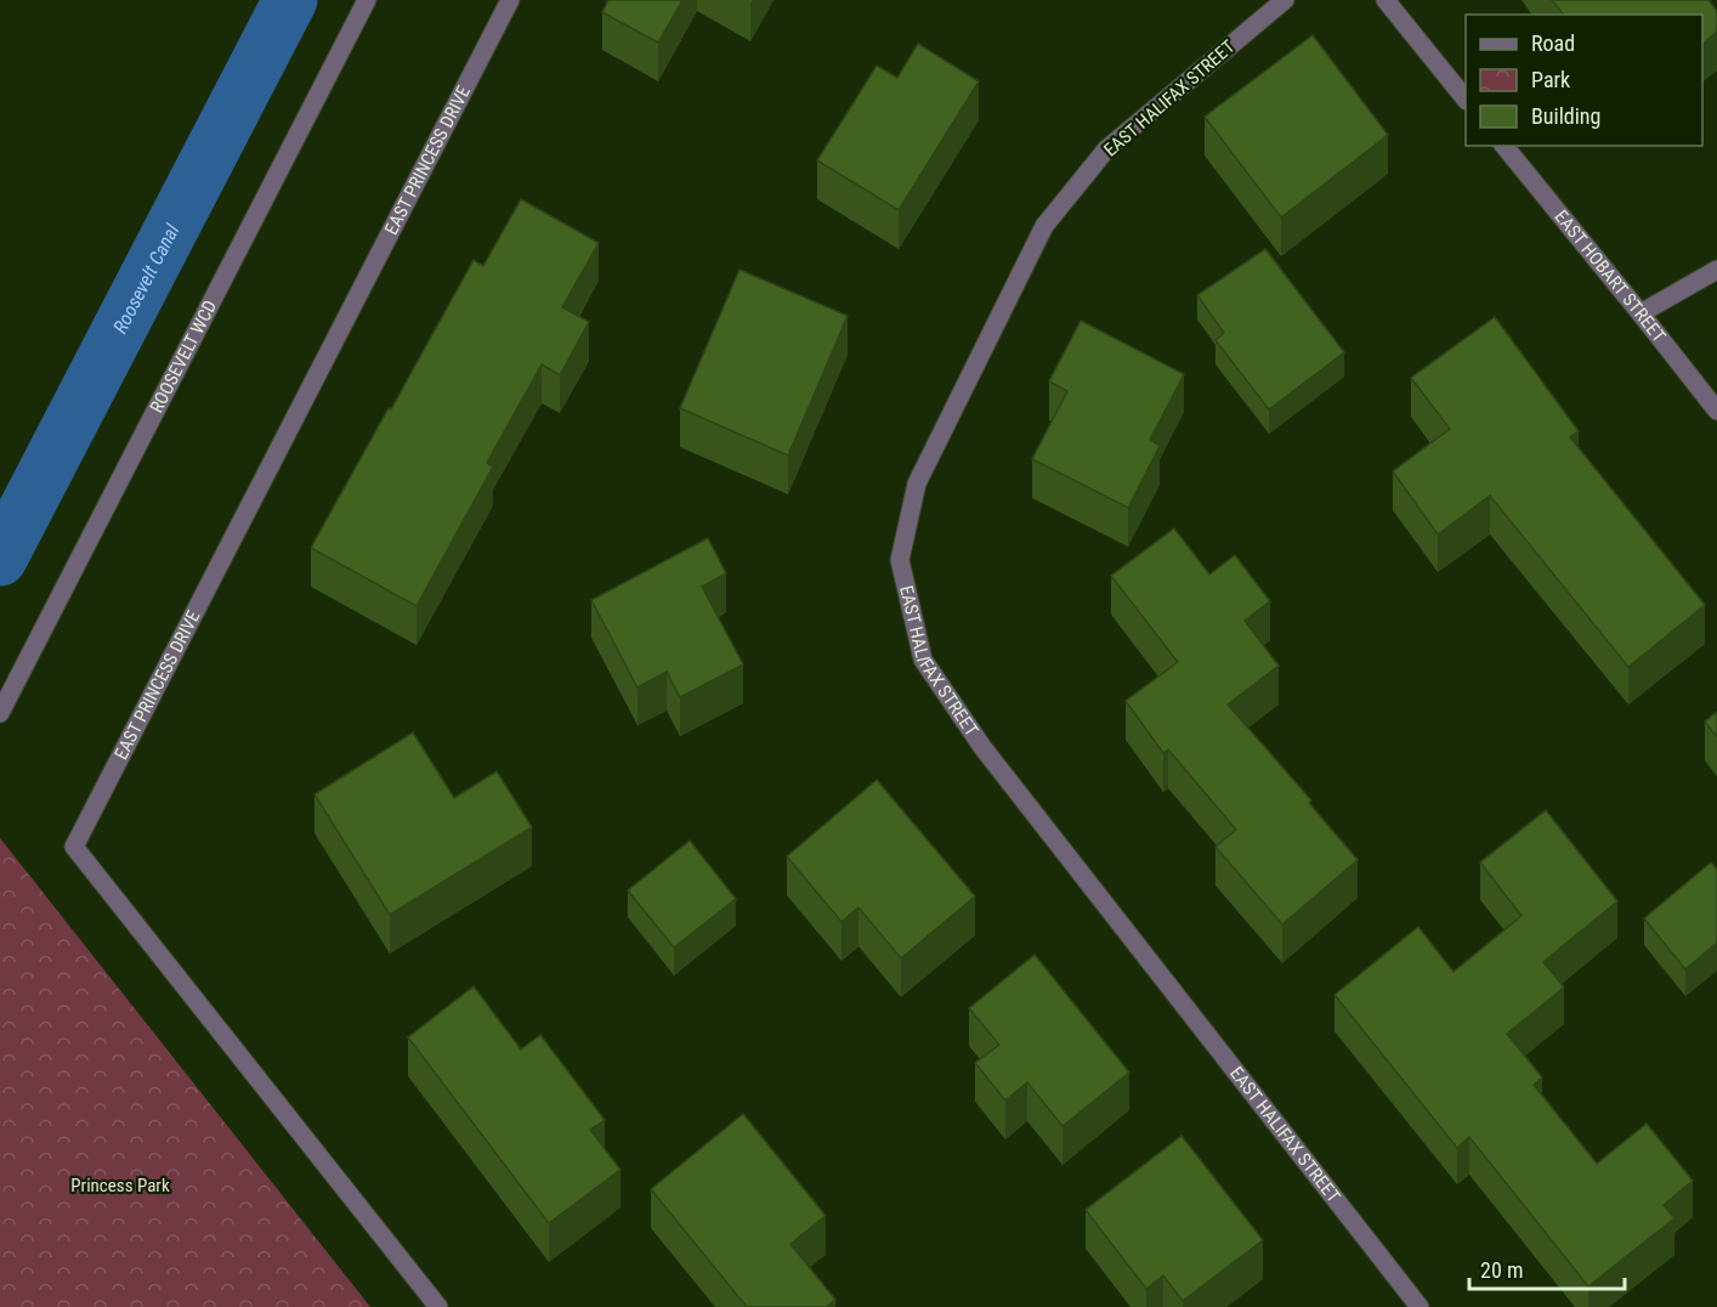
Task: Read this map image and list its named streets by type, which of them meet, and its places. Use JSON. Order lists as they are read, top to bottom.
{
  "streets": {
    "street": [
      "EAST HALIFAX STREET",
      "EAST PRINCESS DRIVE",
      "EAST HOBART STREET",
      "ROOSEVELT WCD"
    ]
  },
  "water": ["Roosevelt Canal"],
  "parks": ["Princess Park"],
  "legend": ["Road", "Park", "Building"],
  "scale_bar": "20 m"
}
